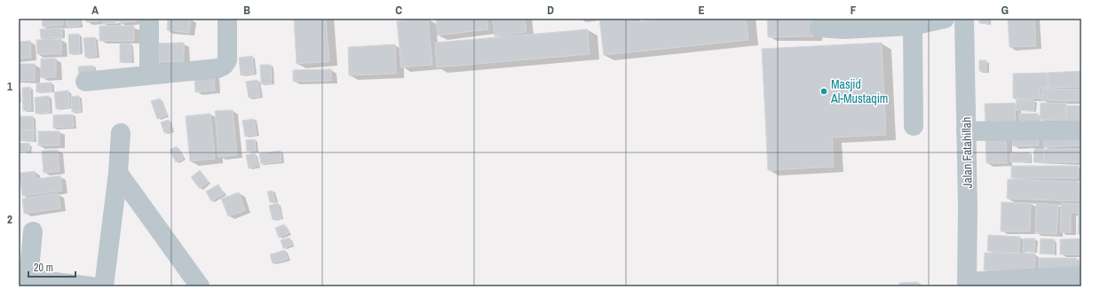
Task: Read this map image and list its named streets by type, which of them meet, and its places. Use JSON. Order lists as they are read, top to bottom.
{
  "streets": {
    "street": ["Jalan Fatahillah"]
  },
  "places": ["Masjid Al-Mustaqim"],
  "scale_bar": "20 m",
  "grid": {
    "columns": [
      "A",
      "B",
      "C",
      "D",
      "E",
      "F",
      "G"
    ],
    "rows": ["1", "2"]
  }
}
